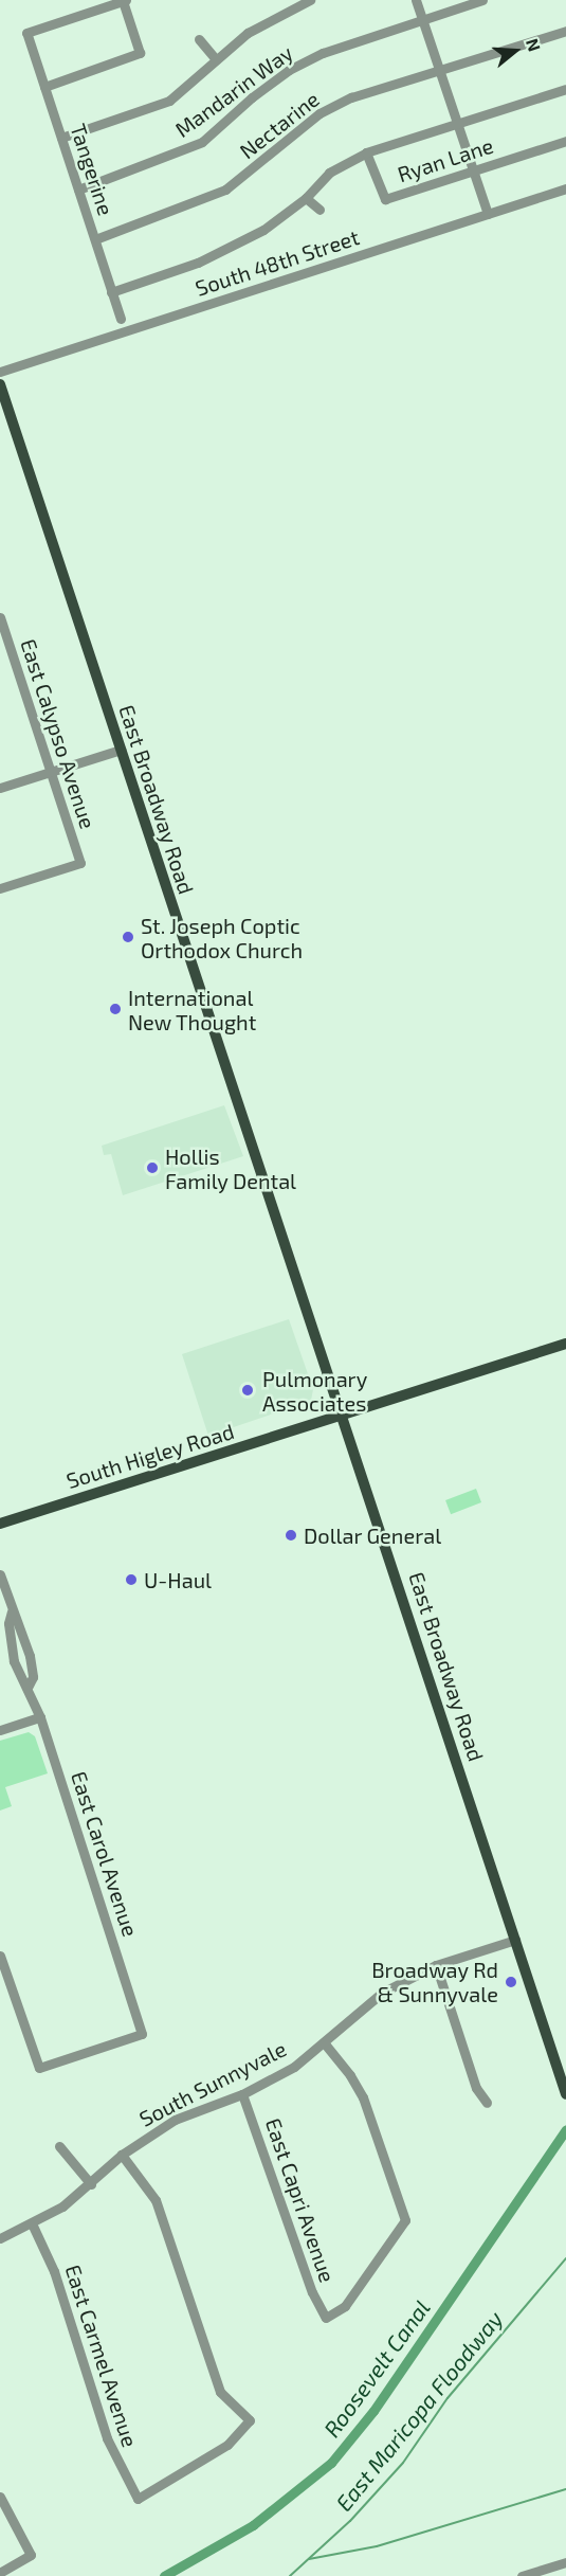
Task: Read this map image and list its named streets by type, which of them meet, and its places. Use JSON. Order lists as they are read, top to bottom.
{
  "streets": {
    "main road": ["East Broadway Road", "South Higley Road"],
    "street": [
      "Mandarin Way",
      "Nectarine",
      "Ryan Lane",
      "Tangerine",
      "South 48th Street",
      "East Calypso Avenue",
      "East Carol Avenue",
      "South Sunnyvale",
      "East Capri Avenue",
      "East Carmel Avenue"
    ]
  },
  "crossings": [
    ["Mandarin Way", "Tangerine"],
    ["Nectarine", "Tangerine"],
    ["East Broadway Road", "South Higley Road"],
    ["East Broadway Road", "South Sunnyvale"],
    ["South Sunnyvale", "East Capri Avenue"],
    ["South Sunnyvale", "East Carmel Avenue"]
  ],
  "water": ["Roosevelt Canal", "East Maricopa Floodway"],
  "places": [
    "St. Joseph Coptic Orthodox Church",
    "International New Thought",
    "Hollis Family Dental",
    "Pulmonary Associates",
    "Dollar General",
    "U-Haul",
    "Broadway Rd & Sunnyvale"
  ],
  "north": "right"
}
